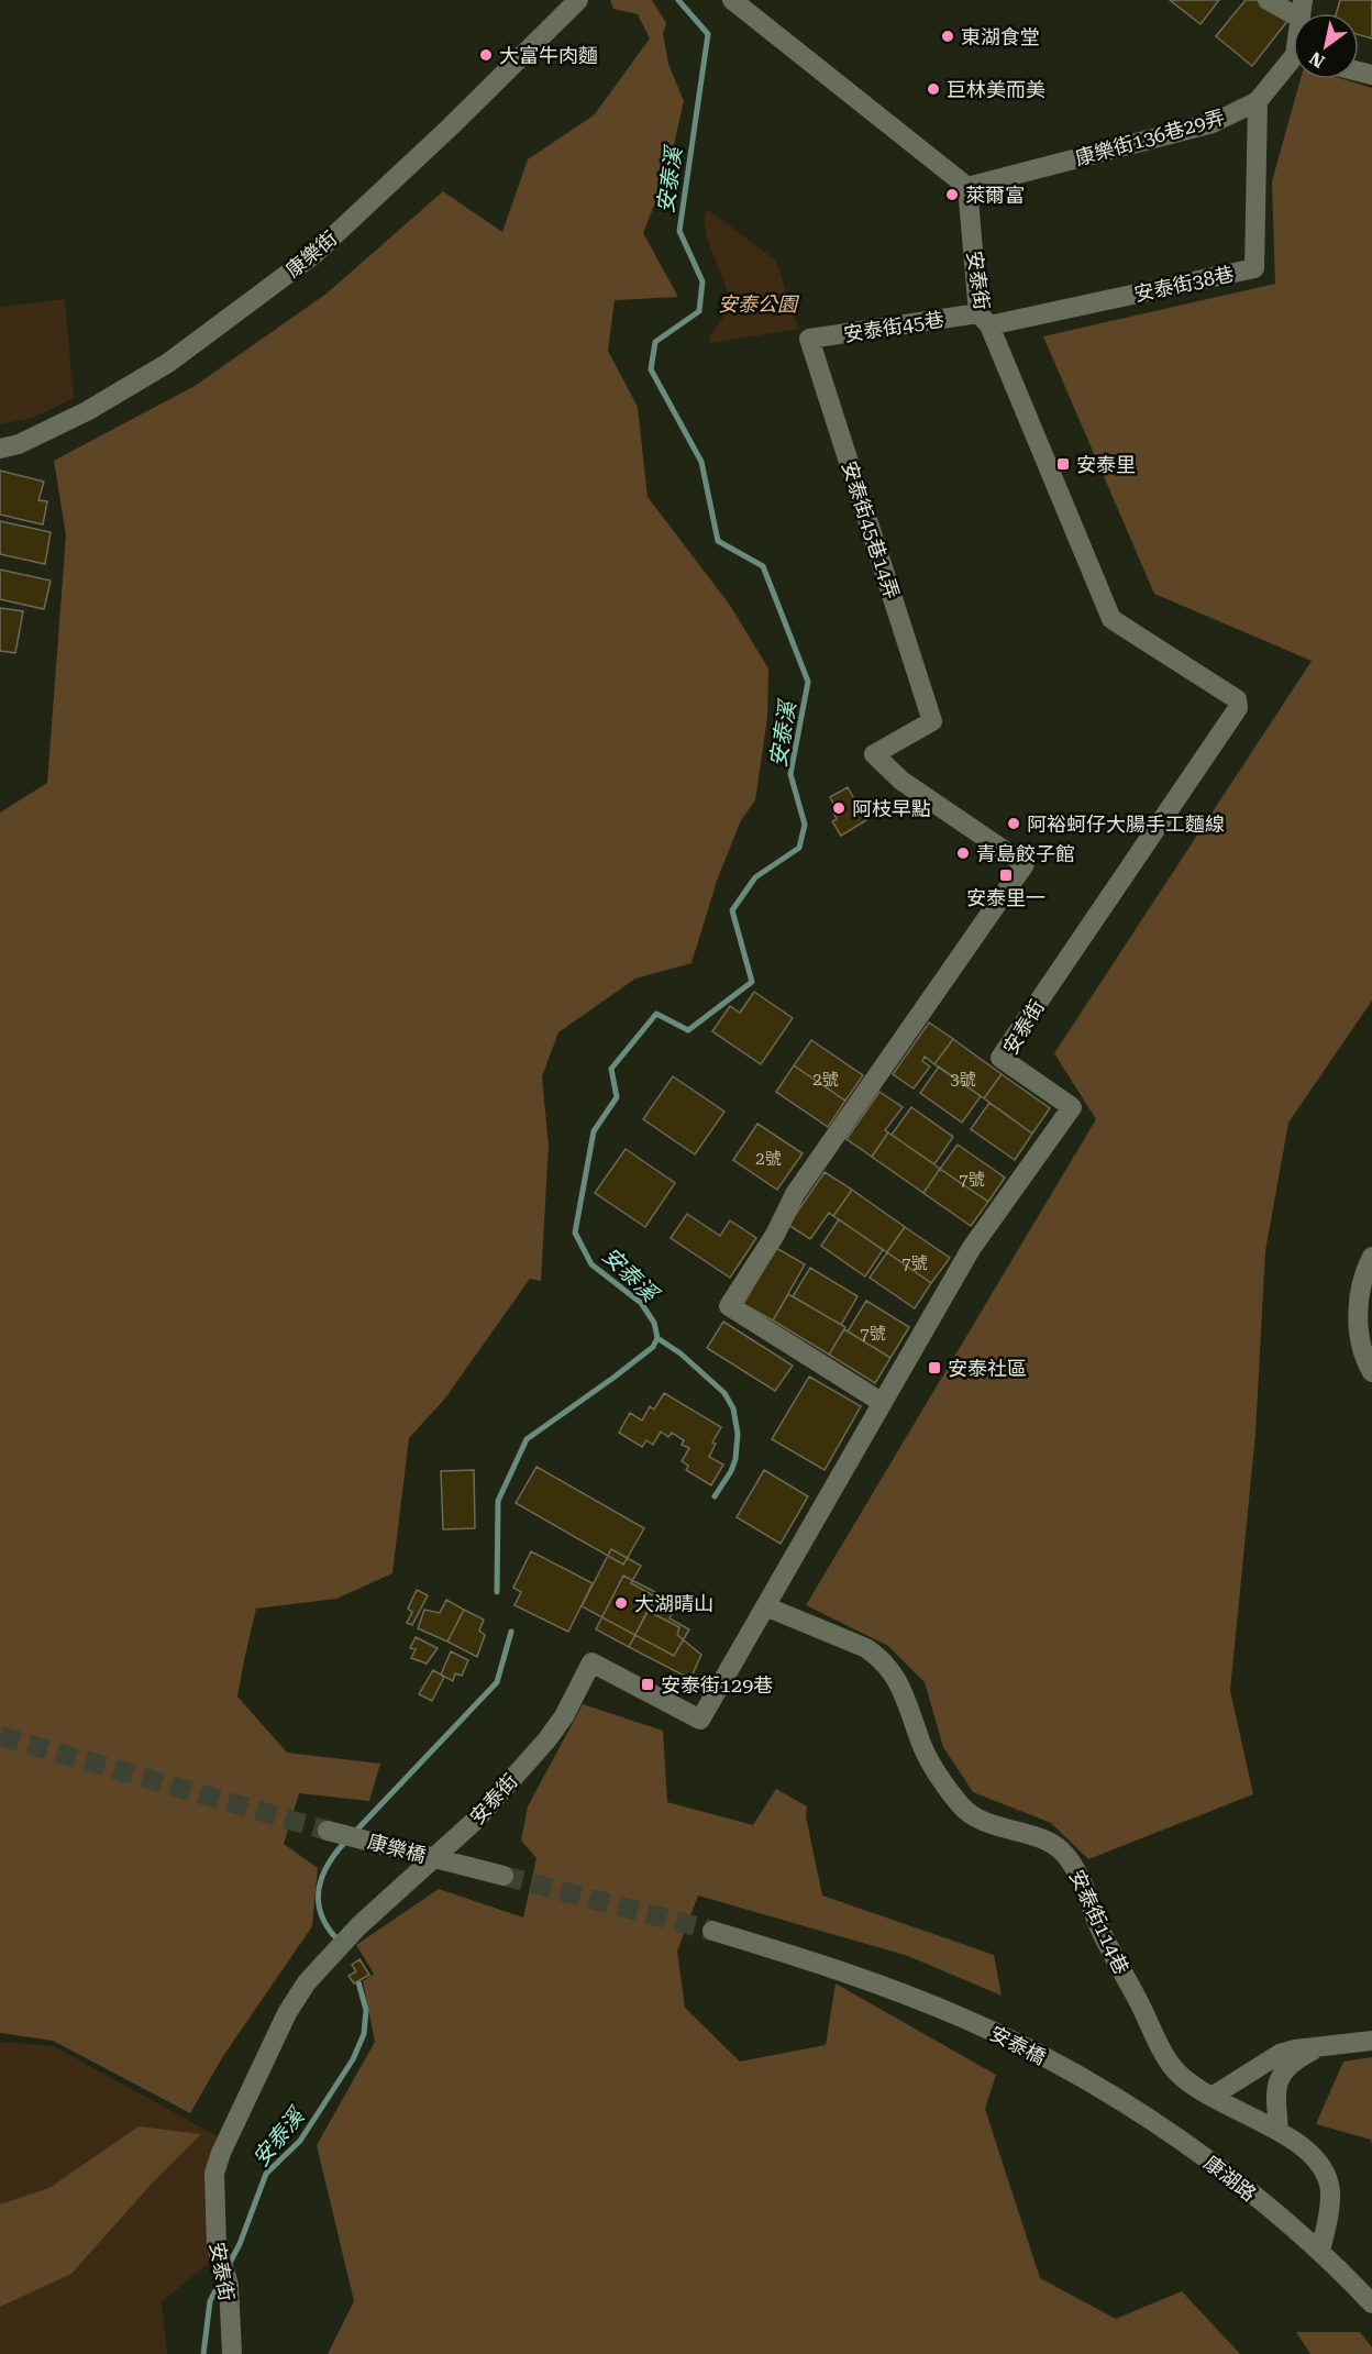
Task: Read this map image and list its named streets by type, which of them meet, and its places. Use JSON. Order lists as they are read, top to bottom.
{
  "streets": {
    "street": [
      "康樂街136巷29弄",
      "康樂街",
      "安泰街",
      "安泰街38巷",
      "安泰街45巷",
      "安泰街45巷14弄",
      "康樂橋",
      "安泰街114巷",
      "安泰橋",
      "康湖路"
    ]
  },
  "crossings": [
    ["康樂街136巷29弄", "安泰街"],
    ["康樂街136巷29弄", "安泰街38巷"],
    ["安泰街", "安泰街38巷"],
    ["安泰街", "安泰街45巷"],
    ["安泰街", "安泰街45巷14弄"],
    ["安泰街", "安泰街114巷"],
    ["安泰街38巷", "安泰街45巷"],
    ["安泰街45巷", "安泰街45巷14弄"],
    ["安泰街114巷", "康湖路"],
    ["安泰橋", "康湖路"]
  ],
  "water": ["安泰溪"],
  "parks": ["安泰公園"],
  "places": {
    "other": [
      "東湖食堂",
      "大富牛肉麵",
      "巨林美而美",
      "萊爾富",
      "阿枝早點",
      "阿裕蚵仔大腸手工麵線",
      "青島餃子館",
      "大湖晴山"
    ],
    "transit": [
      "安泰里",
      "安泰里一",
      "安泰社區",
      "安泰街129巷"
    ]
  },
  "house_numbers": [
    "2號",
    "3號",
    "2號",
    "7號",
    "7號",
    "7號"
  ],
  "north": "bottom left"
}
